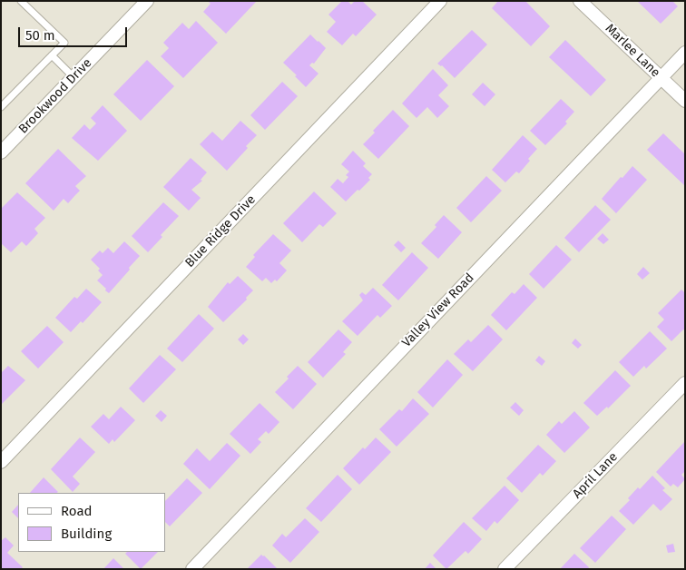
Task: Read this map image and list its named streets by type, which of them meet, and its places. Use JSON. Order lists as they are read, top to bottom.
{
  "streets": {
    "street": [
      "Marlee Lane",
      "Brookwood Drive",
      "Blue Ridge Drive",
      "Valley View Road",
      "April Lane"
    ]
  },
  "crossings": [
    ["Marlee Lane", "Valley View Road"]
  ],
  "legend": ["Road", "Building"],
  "scale_bar": "50 m"
}
